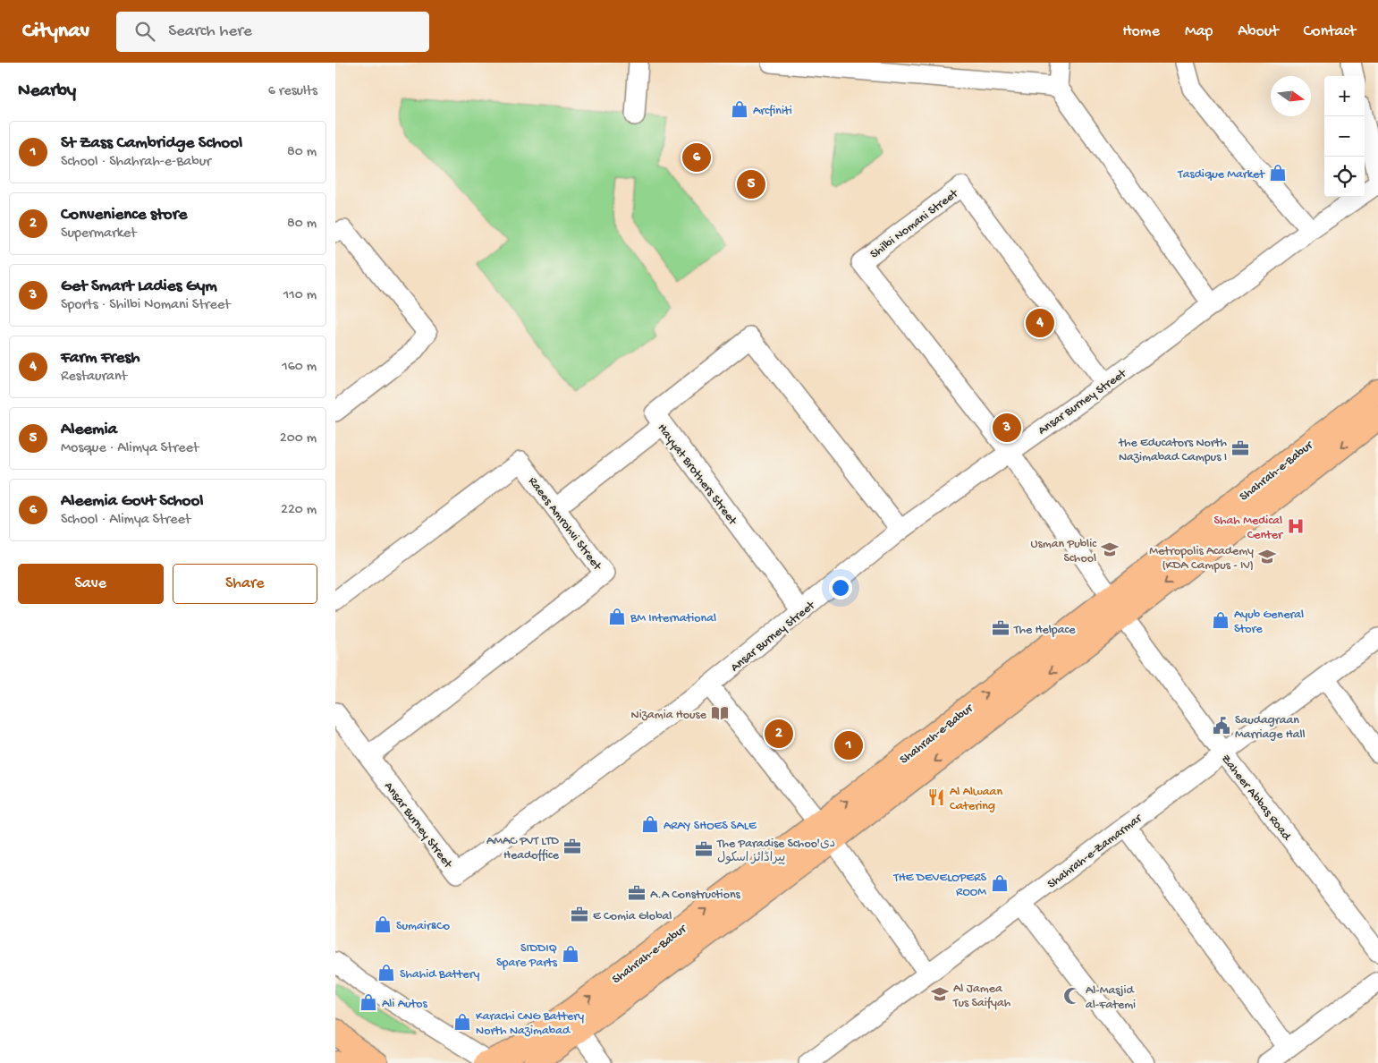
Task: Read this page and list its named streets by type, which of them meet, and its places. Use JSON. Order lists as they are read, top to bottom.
{
  "streets": {
    "main road": ["Shahrah-e-Babur"],
    "street": [
      "Shilbi Nomani Street",
      "Ansar Burney Street",
      "Hayyat Brothers Street",
      "Raees Amrohvi Street",
      "Zaheer Abbas Road",
      "Shahrah-e-Zamarmar"
    ]
  },
  "crossings": [
    ["Shilbi Nomani Street", "Ansar Burney Street"],
    ["Ansar Burney Street", "Hayyat Brothers Street"],
    ["Ansar Burney Street", "Raees Amrohvi Street"],
    ["Shahrah-e-Babur", "Zaheer Abbas Road"],
    ["Zaheer Abbas Road", "Shahrah-e-Zamarmar"]
  ],
  "places": {
    "shop": [
      "Arcfiniti",
      "Tasdique Market",
      "BM International",
      "Ayub General Store",
      "ARAY SHOES SALE",
      "THE DEVELOPERS ROOM",
      "Sumair&Co",
      "SIDDIQ Spare Parts",
      "Shahid Battery",
      "Ali Autos",
      "Karachi CNG Battery North Nazimabad"
    ],
    "office": [
      "the Educators North Nazimabad Campus I",
      "The Helpace",
      "AMAC PVT LTD Headoffice",
      "The Paradise Schoolدی پیراڈائز اسکول",
      "A.A Constructions",
      "E Comia Global"
    ],
    "hospital": ["Shah Medical Center"],
    "school or university": ["Usman Public School", "Metropolis Academy (KDA Campus - IV)", "Al Jamea Tus Saifyah"],
    "library": ["Nizamia House"],
    "public building": ["Saudagraan Marriage Hall"],
    "restaurant": ["Al Alwaan Catering"],
    "mosque": ["Al-Masjid al-Fatemi"]
  },
  "north": "right",
  "page": {
    "header": "Citynav",
    "search": "Search here",
    "nav": [
      "Home",
      "Map",
      "About",
      "Contact"
    ],
    "heading": ["Nearby", "6 results"],
    "map_buttons": ["+", "−"],
    "list": [
      {
        "mark": "1",
        "name": "St Zass Cambridge School",
        "note": "School · Shahrah-e-Babur",
        "value": "80 m"
      },
      {
        "mark": "2",
        "name": "Convenience store",
        "note": "Supermarket",
        "value": "80 m"
      },
      {
        "mark": "3",
        "name": "Get Smart Ladies Gym",
        "note": "Sports · Shilbi Nomani Street",
        "value": "110 m"
      },
      {
        "mark": "4",
        "name": "Farm Fresh",
        "note": "Restaurant",
        "value": "160 m"
      },
      {
        "mark": "5",
        "name": "Aleemia",
        "note": "Mosque · Alimya Street",
        "value": "200 m"
      },
      {
        "mark": "6",
        "name": "Aleemia Govt School",
        "note": "School · Alimya Street",
        "value": "220 m"
      }
    ],
    "pins": [
      "6",
      "5",
      "4",
      "3",
      "2",
      "1"
    ],
    "buttons": ["Save", "Share"]
  }
}
